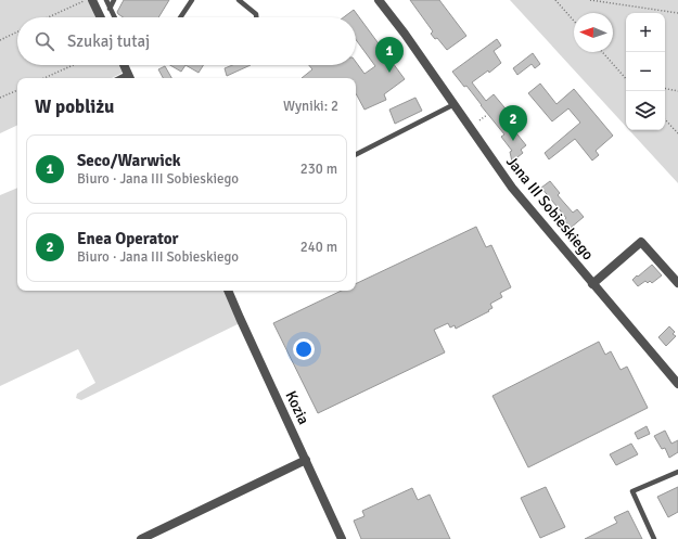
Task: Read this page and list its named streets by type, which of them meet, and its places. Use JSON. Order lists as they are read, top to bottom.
{
  "streets": {
    "street": ["Jana III Sobieskiego", "Kozia"]
  },
  "north": "left",
  "page": {
    "map_buttons": ["+", "−"],
    "search": "Szukaj tutaj",
    "pins": ["1", "2"],
    "heading": ["W pobliżu", "Wyniki: 2"],
    "list": [
      {
        "mark": "1",
        "name": "Seco/Warwick",
        "note": "Biuro · Jana III Sobieskiego",
        "value": "230 m"
      },
      {
        "mark": "2",
        "name": "Enea Operator",
        "note": "Biuro · Jana III Sobieskiego",
        "value": "240 m"
      }
    ]
  }
}
